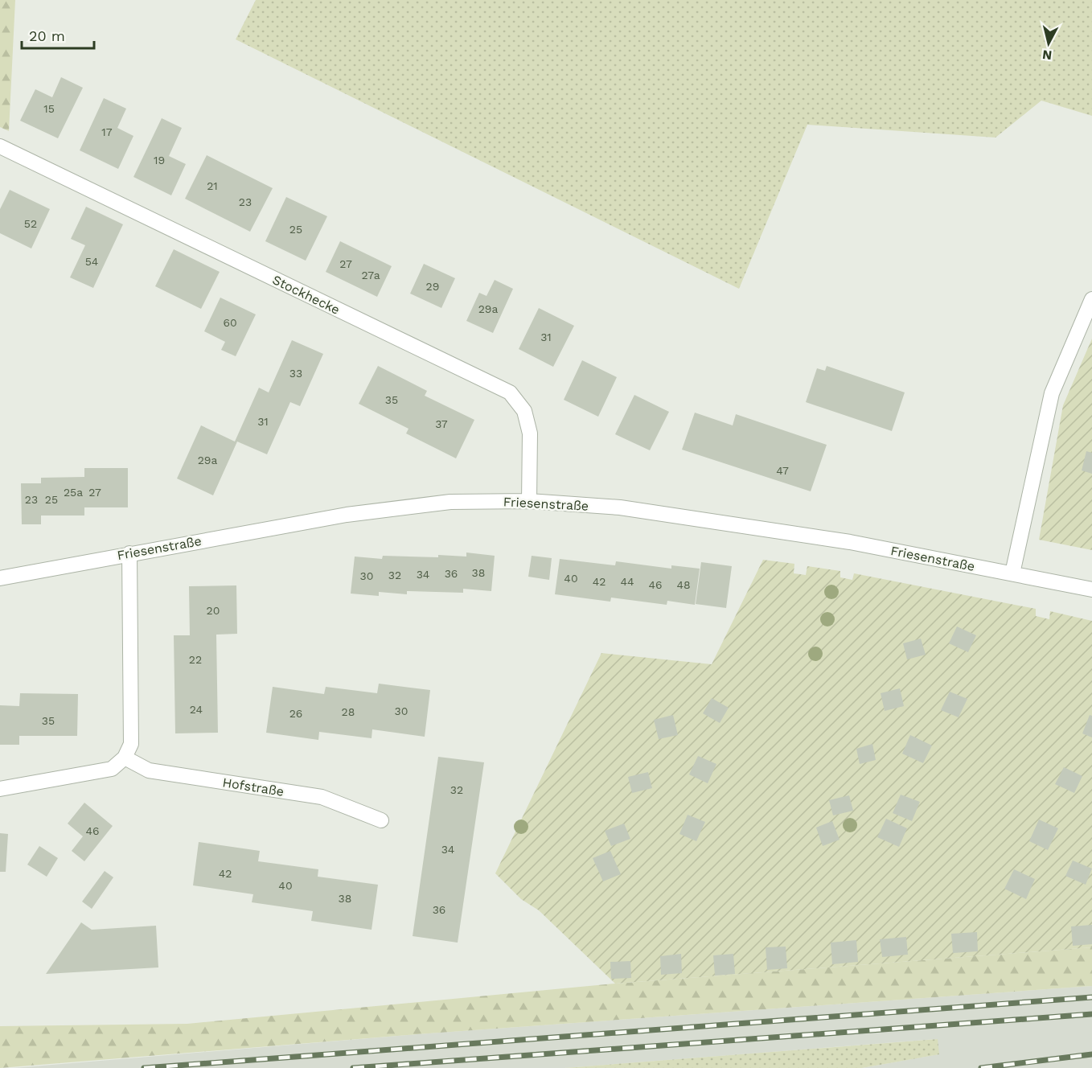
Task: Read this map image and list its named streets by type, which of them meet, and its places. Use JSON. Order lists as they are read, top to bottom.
{
  "streets": {
    "street": ["Stockhecke", "Friesenstraße", "Hofstraße"]
  },
  "crossings": [
    ["Stockhecke", "Friesenstraße"]
  ],
  "house_numbers": [
    "15",
    "17",
    "19",
    "21",
    "23",
    "52",
    "25",
    "54",
    "27",
    "27a",
    "29",
    "29a",
    "60",
    "31",
    "33",
    "35",
    "31",
    "37",
    "29a",
    "47",
    "25a",
    "27",
    "23",
    "25",
    "38",
    "36",
    "34",
    "32",
    "30",
    "40",
    "42",
    "44",
    "46",
    "48",
    "20",
    "22",
    "24",
    "30",
    "28",
    "26",
    "35",
    "32",
    "46",
    "34",
    "42",
    "40",
    "38",
    "36"
  ],
  "scale_bar": "20 m",
  "north": "bottom"
}
